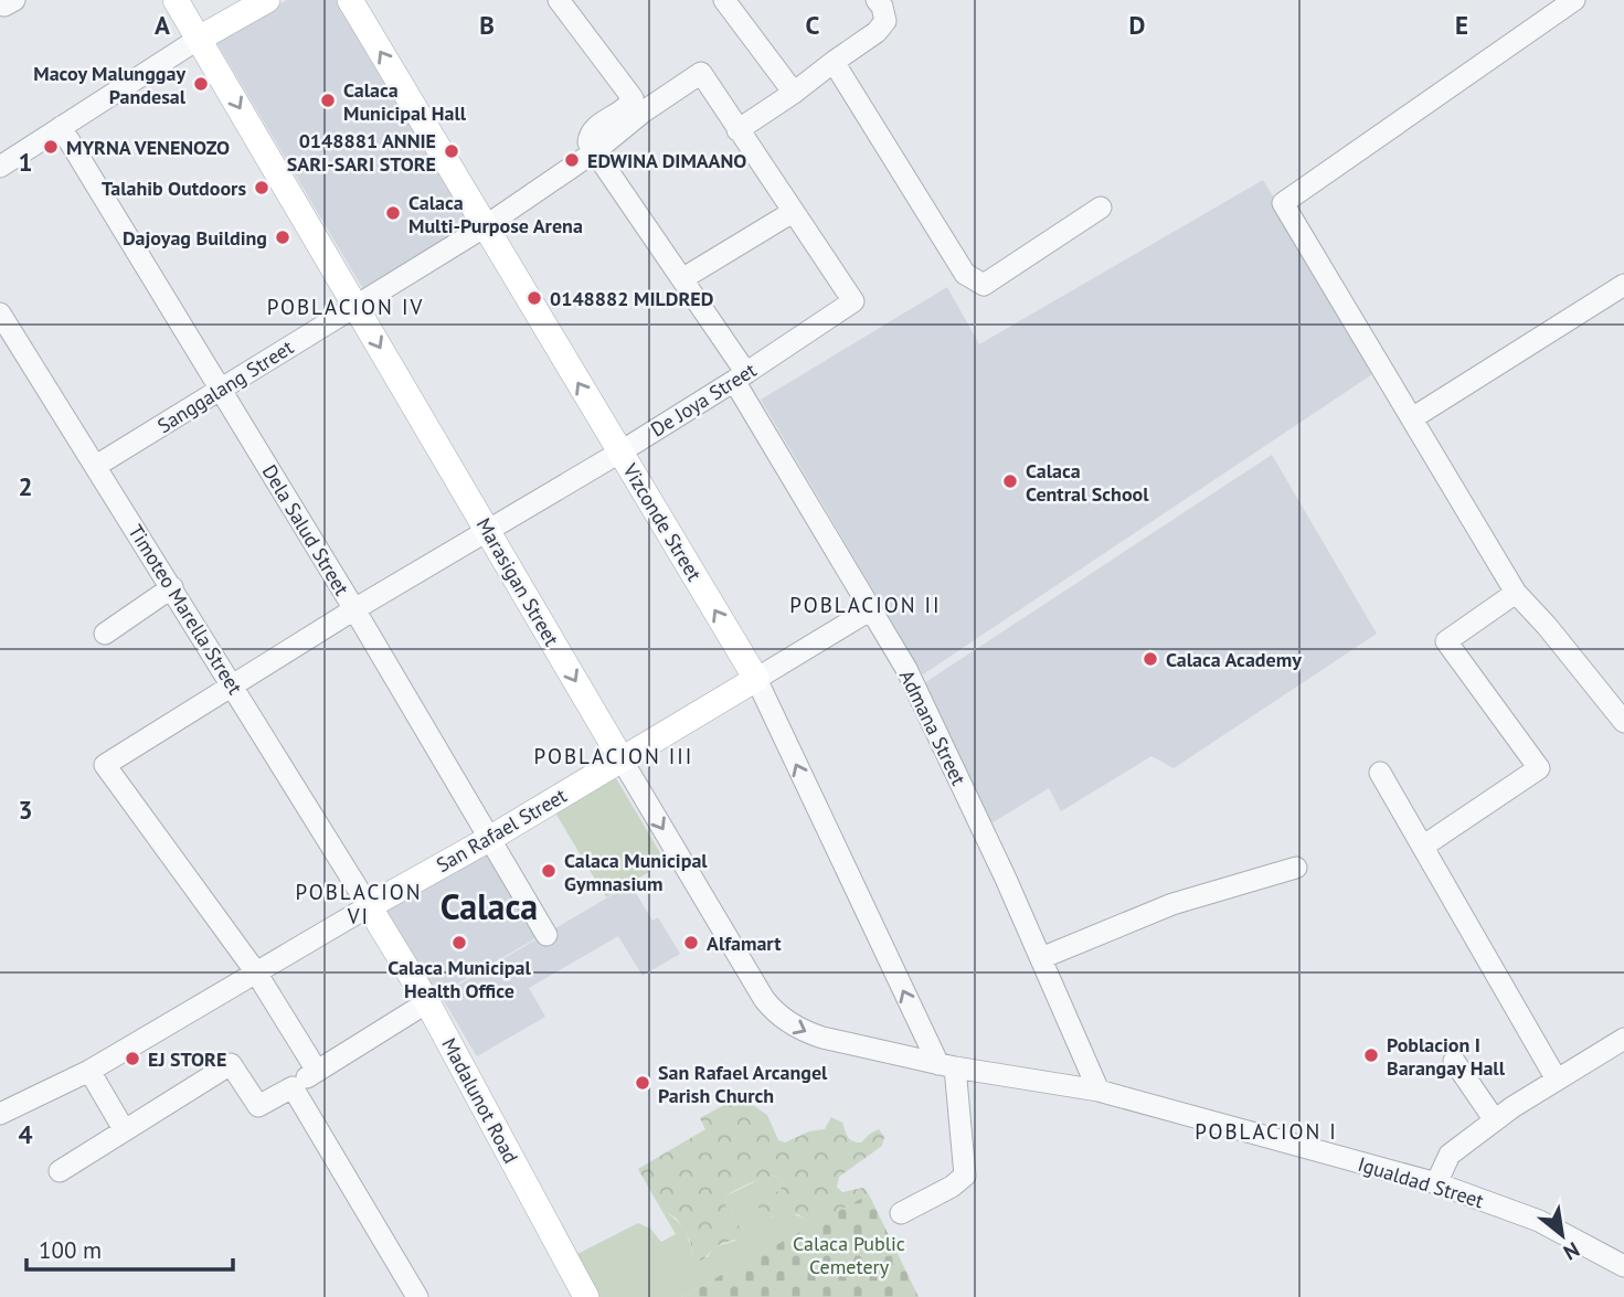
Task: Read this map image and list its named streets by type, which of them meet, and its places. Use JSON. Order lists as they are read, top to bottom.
{
  "streets": {
    "main road": [
      "Vizconde Street",
      "Marasigan Street",
      "San Rafael Street",
      "Madalunot Road"
    ],
    "street": [
      "Sanggalang Street",
      "De Joya Street",
      "Dela Salud Street",
      "Timoteo Marella Street",
      "Admana Street",
      "Igualdad Street"
    ]
  },
  "crossings": [
    ["Sanggalang Street", "Vizconde Street"],
    ["Sanggalang Street", "Dela Salud Street"],
    ["Sanggalang Street", "Marasigan Street"],
    ["Sanggalang Street", "Timoteo Marella Street"],
    ["Sanggalang Street", "Admana Street"],
    ["De Joya Street", "Vizconde Street"],
    ["De Joya Street", "Dela Salud Street"],
    ["De Joya Street", "Marasigan Street"],
    ["De Joya Street", "Timoteo Marella Street"],
    ["De Joya Street", "Admana Street"],
    ["Vizconde Street", "Marasigan Street"],
    ["Vizconde Street", "San Rafael Street"],
    ["Vizconde Street", "Igualdad Street"],
    ["Dela Salud Street", "San Rafael Street"],
    ["Marasigan Street", "San Rafael Street"],
    ["Marasigan Street", "Igualdad Street"],
    ["Timoteo Marella Street", "San Rafael Street"],
    ["Timoteo Marella Street", "Madalunot Road"],
    ["Admana Street", "San Rafael Street"],
    ["Admana Street", "Igualdad Street"],
    ["San Rafael Street", "Madalunot Road"]
  ],
  "one_way": ["Vizconde Street", "Marasigan Street"],
  "districts": [
    "POBLACION IV",
    "POBLACION II",
    "POBLACION III",
    "POBLACION VI",
    "Calaca",
    "POBLACION I"
  ],
  "parks": ["Calaca Public Cemetery"],
  "places": [
    "Macoy Malunggay Pandesal",
    "Calaca Municipal Hall",
    "MYRNA VENENOZO",
    "0148881 ANNIE SARI-SARI STORE",
    "EDWINA DIMAANO",
    "Talahib Outdoors",
    "Calaca Multi-Purpose Arena",
    "Dajoyag Building",
    "0148882 MILDRED",
    "Calaca Central School",
    "Calaca Academy",
    "Calaca Municipal Gymnasium",
    "Calaca Municipal Health Office",
    "Alfamart",
    "Poblacion I Barangay Hall",
    "EJ STORE",
    "San Rafael Arcangel Parish Church"
  ],
  "scale_bar": "100 m",
  "north": "bottom right",
  "grid": {
    "columns": [
      "A",
      "B",
      "C",
      "D",
      "E"
    ],
    "rows": [
      "1",
      "2",
      "3",
      "4"
    ]
  }
}
